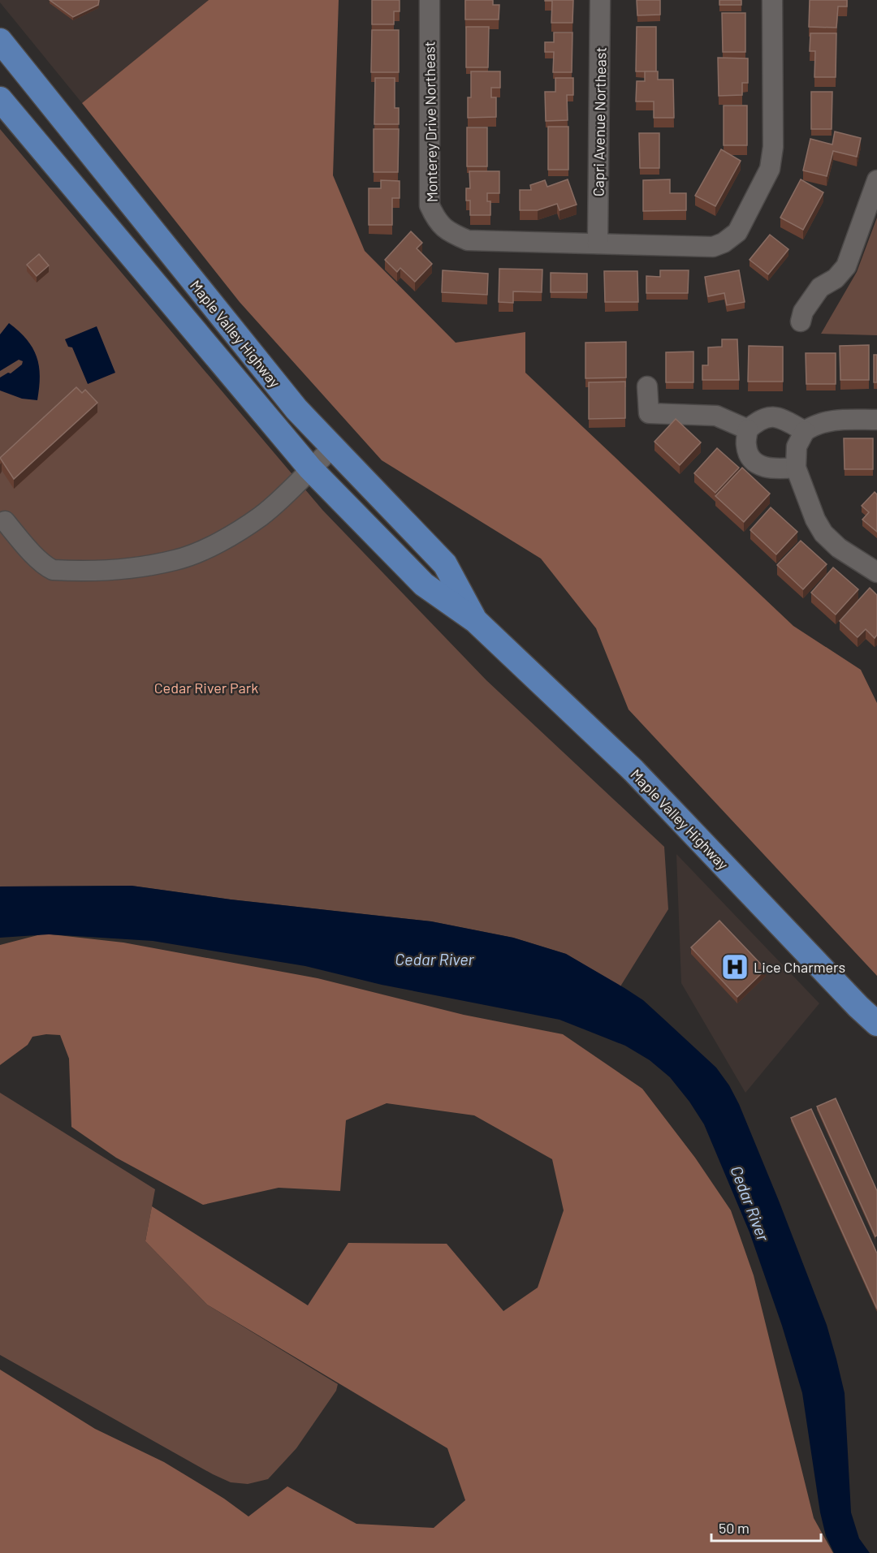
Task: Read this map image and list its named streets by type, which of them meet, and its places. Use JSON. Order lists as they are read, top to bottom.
{
  "streets": {
    "main road": ["Maple Valley Highway"],
    "street": ["Monterey Drive Northeast", "Capri Avenue Northeast"]
  },
  "crossings": [
    ["Monterey Drive Northeast", "Capri Avenue Northeast"]
  ],
  "water": ["Cedar River"],
  "parks": ["Cedar River Park"],
  "places": {
    "hospital": ["Lice Charmers"]
  },
  "scale_bar": "50 m"
}
